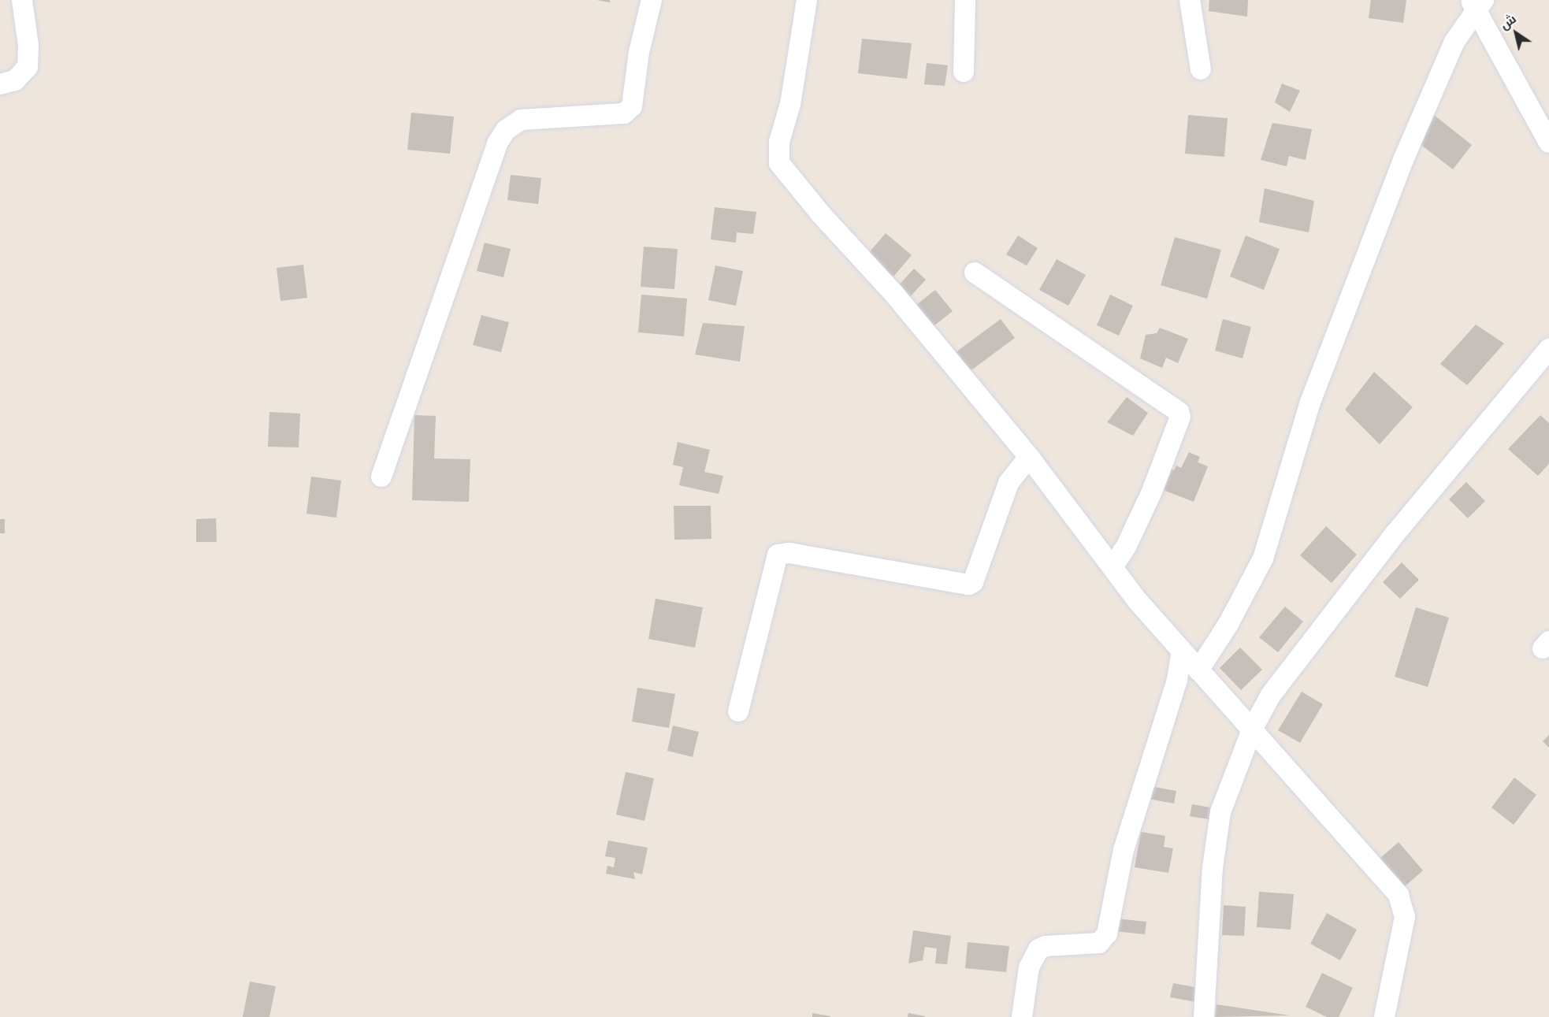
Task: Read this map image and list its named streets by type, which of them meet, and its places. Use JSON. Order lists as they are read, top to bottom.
{
  "north": "top left"
}
